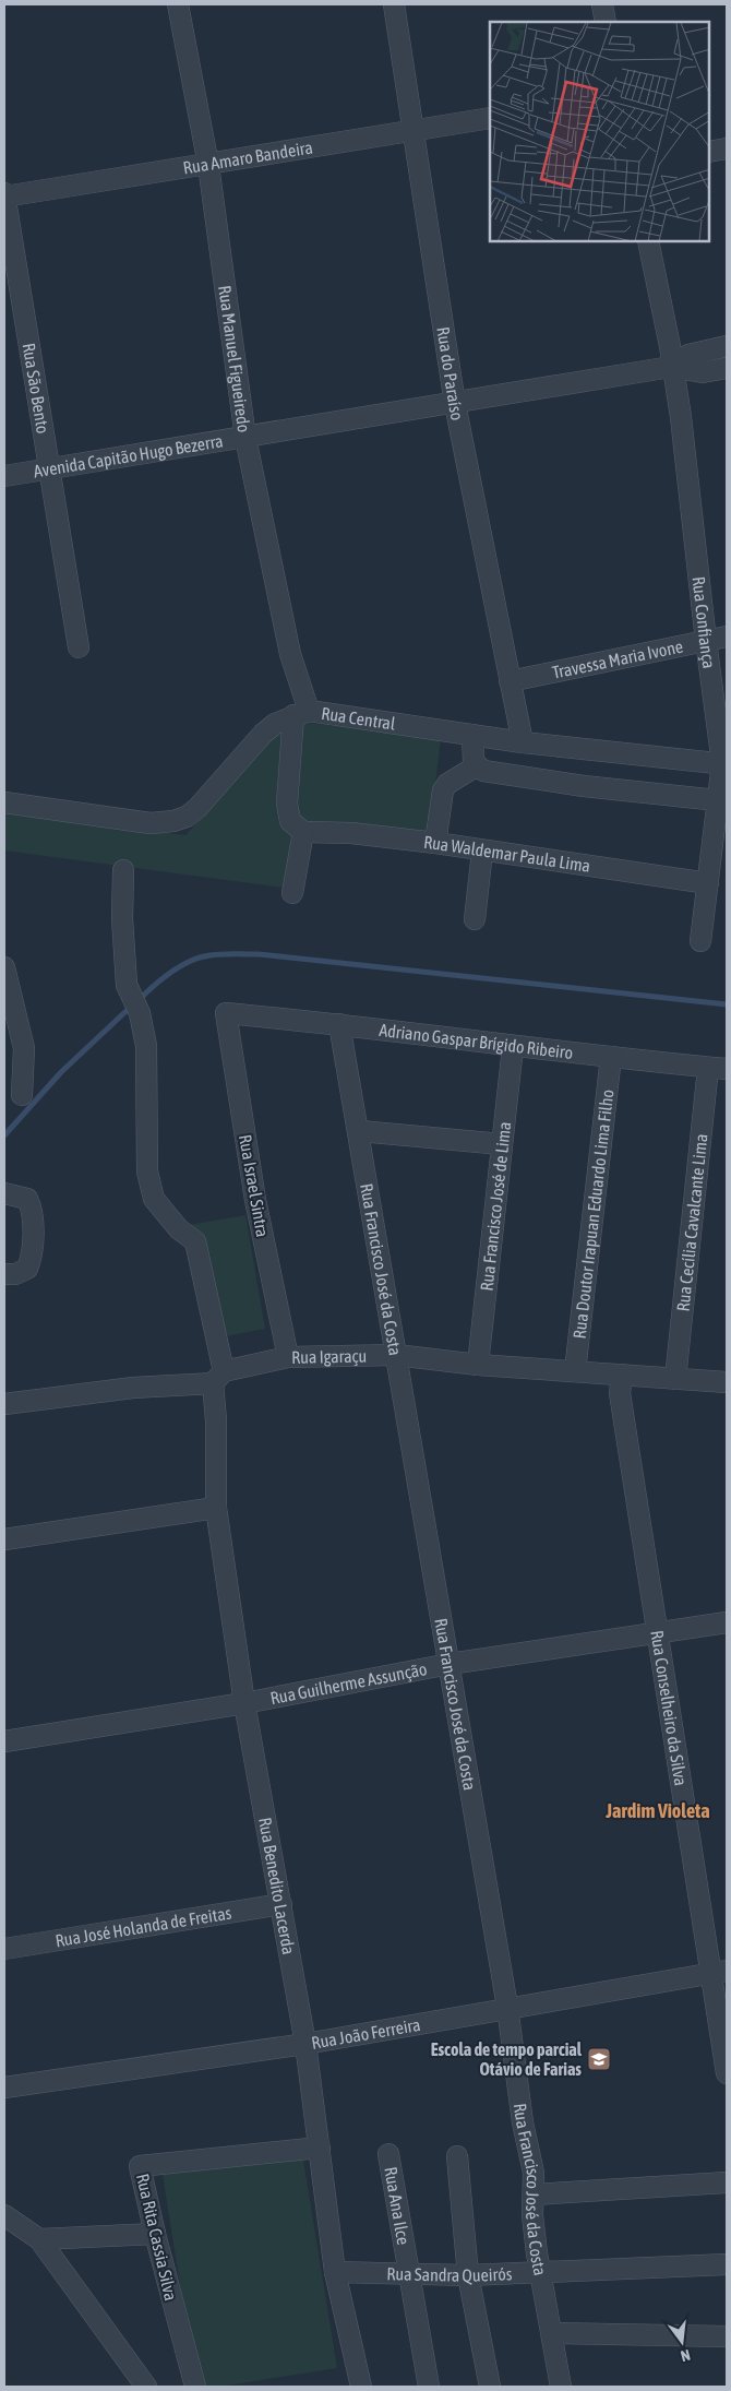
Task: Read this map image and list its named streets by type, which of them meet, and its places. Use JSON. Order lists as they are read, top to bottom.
{
  "streets": {
    "street": [
      "Rua Amaro Bandeira",
      "Rua Manuel Figueiredo",
      "Rua do Paraíso",
      "Rua São Bento",
      "Avenida Capitão Hugo Bezerra",
      "Rua Confiança",
      "Travessa Maria Ivone",
      "Rua Central",
      "Rua Waldemar Paula Lima",
      "Adriano Gaspar Brígido Ribeiro",
      "Rua Israel Sintra",
      "Rua Francisco José de Lima",
      "Rua Doutor Irapuan Eduardo Lima Filho",
      "Rua Cecília Cavalcante Lima",
      "Rua Francisco José da Costa",
      "Rua Igaraçu",
      "Rua Guilherme Assunção",
      "Rua Conselheiro da Silva",
      "Rua Benedito Lacerda",
      "Rua José Holanda de Freitas",
      "Rua João Ferreira",
      "Rua Ana Ilce",
      "Rua Rita Cassia Silva",
      "Rua Sandra Queirós"
    ]
  },
  "crossings": [
    ["Rua Amaro Bandeira", "Rua Manuel Figueiredo"],
    ["Rua Amaro Bandeira", "Rua do Paraíso"],
    ["Rua Amaro Bandeira", "Rua São Bento"],
    ["Rua Manuel Figueiredo", "Avenida Capitão Hugo Bezerra"],
    ["Rua Manuel Figueiredo", "Rua Central"],
    ["Rua do Paraíso", "Avenida Capitão Hugo Bezerra"],
    ["Rua do Paraíso", "Travessa Maria Ivone"],
    ["Rua do Paraíso", "Rua Central"],
    ["Rua São Bento", "Avenida Capitão Hugo Bezerra"],
    ["Avenida Capitão Hugo Bezerra", "Rua Confiança"],
    ["Rua Confiança", "Travessa Maria Ivone"],
    ["Rua Confiança", "Rua Central"],
    ["Rua Confiança", "Rua Waldemar Paula Lima"],
    ["Adriano Gaspar Brígido Ribeiro", "Rua Israel Sintra"],
    ["Adriano Gaspar Brígido Ribeiro", "Rua Francisco José de Lima"],
    ["Adriano Gaspar Brígido Ribeiro", "Rua Doutor Irapuan Eduardo Lima Filho"],
    ["Adriano Gaspar Brígido Ribeiro", "Rua Cecília Cavalcante Lima"],
    ["Adriano Gaspar Brígido Ribeiro", "Rua Francisco José da Costa"],
    ["Rua Israel Sintra", "Rua Igaraçu"],
    ["Rua Francisco José de Lima", "Rua Igaraçu"],
    ["Rua Doutor Irapuan Eduardo Lima Filho", "Rua Igaraçu"],
    ["Rua Cecília Cavalcante Lima", "Rua Igaraçu"],
    ["Rua Francisco José da Costa", "Rua Igaraçu"],
    ["Rua Francisco José da Costa", "Rua Guilherme Assunção"],
    ["Rua Francisco José da Costa", "Rua João Ferreira"],
    ["Rua Francisco José da Costa", "Rua Sandra Queirós"],
    ["Rua Igaraçu", "Rua Conselheiro da Silva"],
    ["Rua Igaraçu", "Rua Benedito Lacerda"],
    ["Rua Guilherme Assunção", "Rua Conselheiro da Silva"],
    ["Rua Guilherme Assunção", "Rua Benedito Lacerda"],
    ["Rua Conselheiro da Silva", "Rua João Ferreira"],
    ["Rua Benedito Lacerda", "Rua José Holanda de Freitas"],
    ["Rua Benedito Lacerda", "Rua João Ferreira"],
    ["Rua Benedito Lacerda", "Rua Rita Cassia Silva"],
    ["Rua Benedito Lacerda", "Rua Sandra Queirós"],
    ["Rua Ana Ilce", "Rua Sandra Queirós"]
  ],
  "districts": ["Jardim Violeta"],
  "places": {
    "school or university": ["Escola de tempo parcial Otávio de Farias"]
  },
  "north": "bottom"
}
